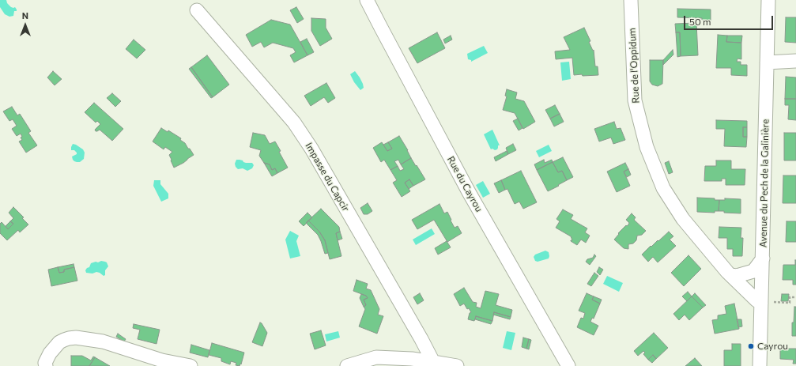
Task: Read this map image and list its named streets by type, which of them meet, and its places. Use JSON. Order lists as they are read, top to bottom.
{
  "streets": {
    "street": [
      "Rue de l'Oppidum",
      "Impasse du Capcir",
      "Avenue du Pech de la Galinière",
      "Rue du Cayrou"
    ]
  },
  "crossings": [
    ["Rue de l'Oppidum", "Avenue du Pech de la Galinière"]
  ],
  "places": ["Cayrou"],
  "scale_bar": "50 m",
  "north": "top"
}
